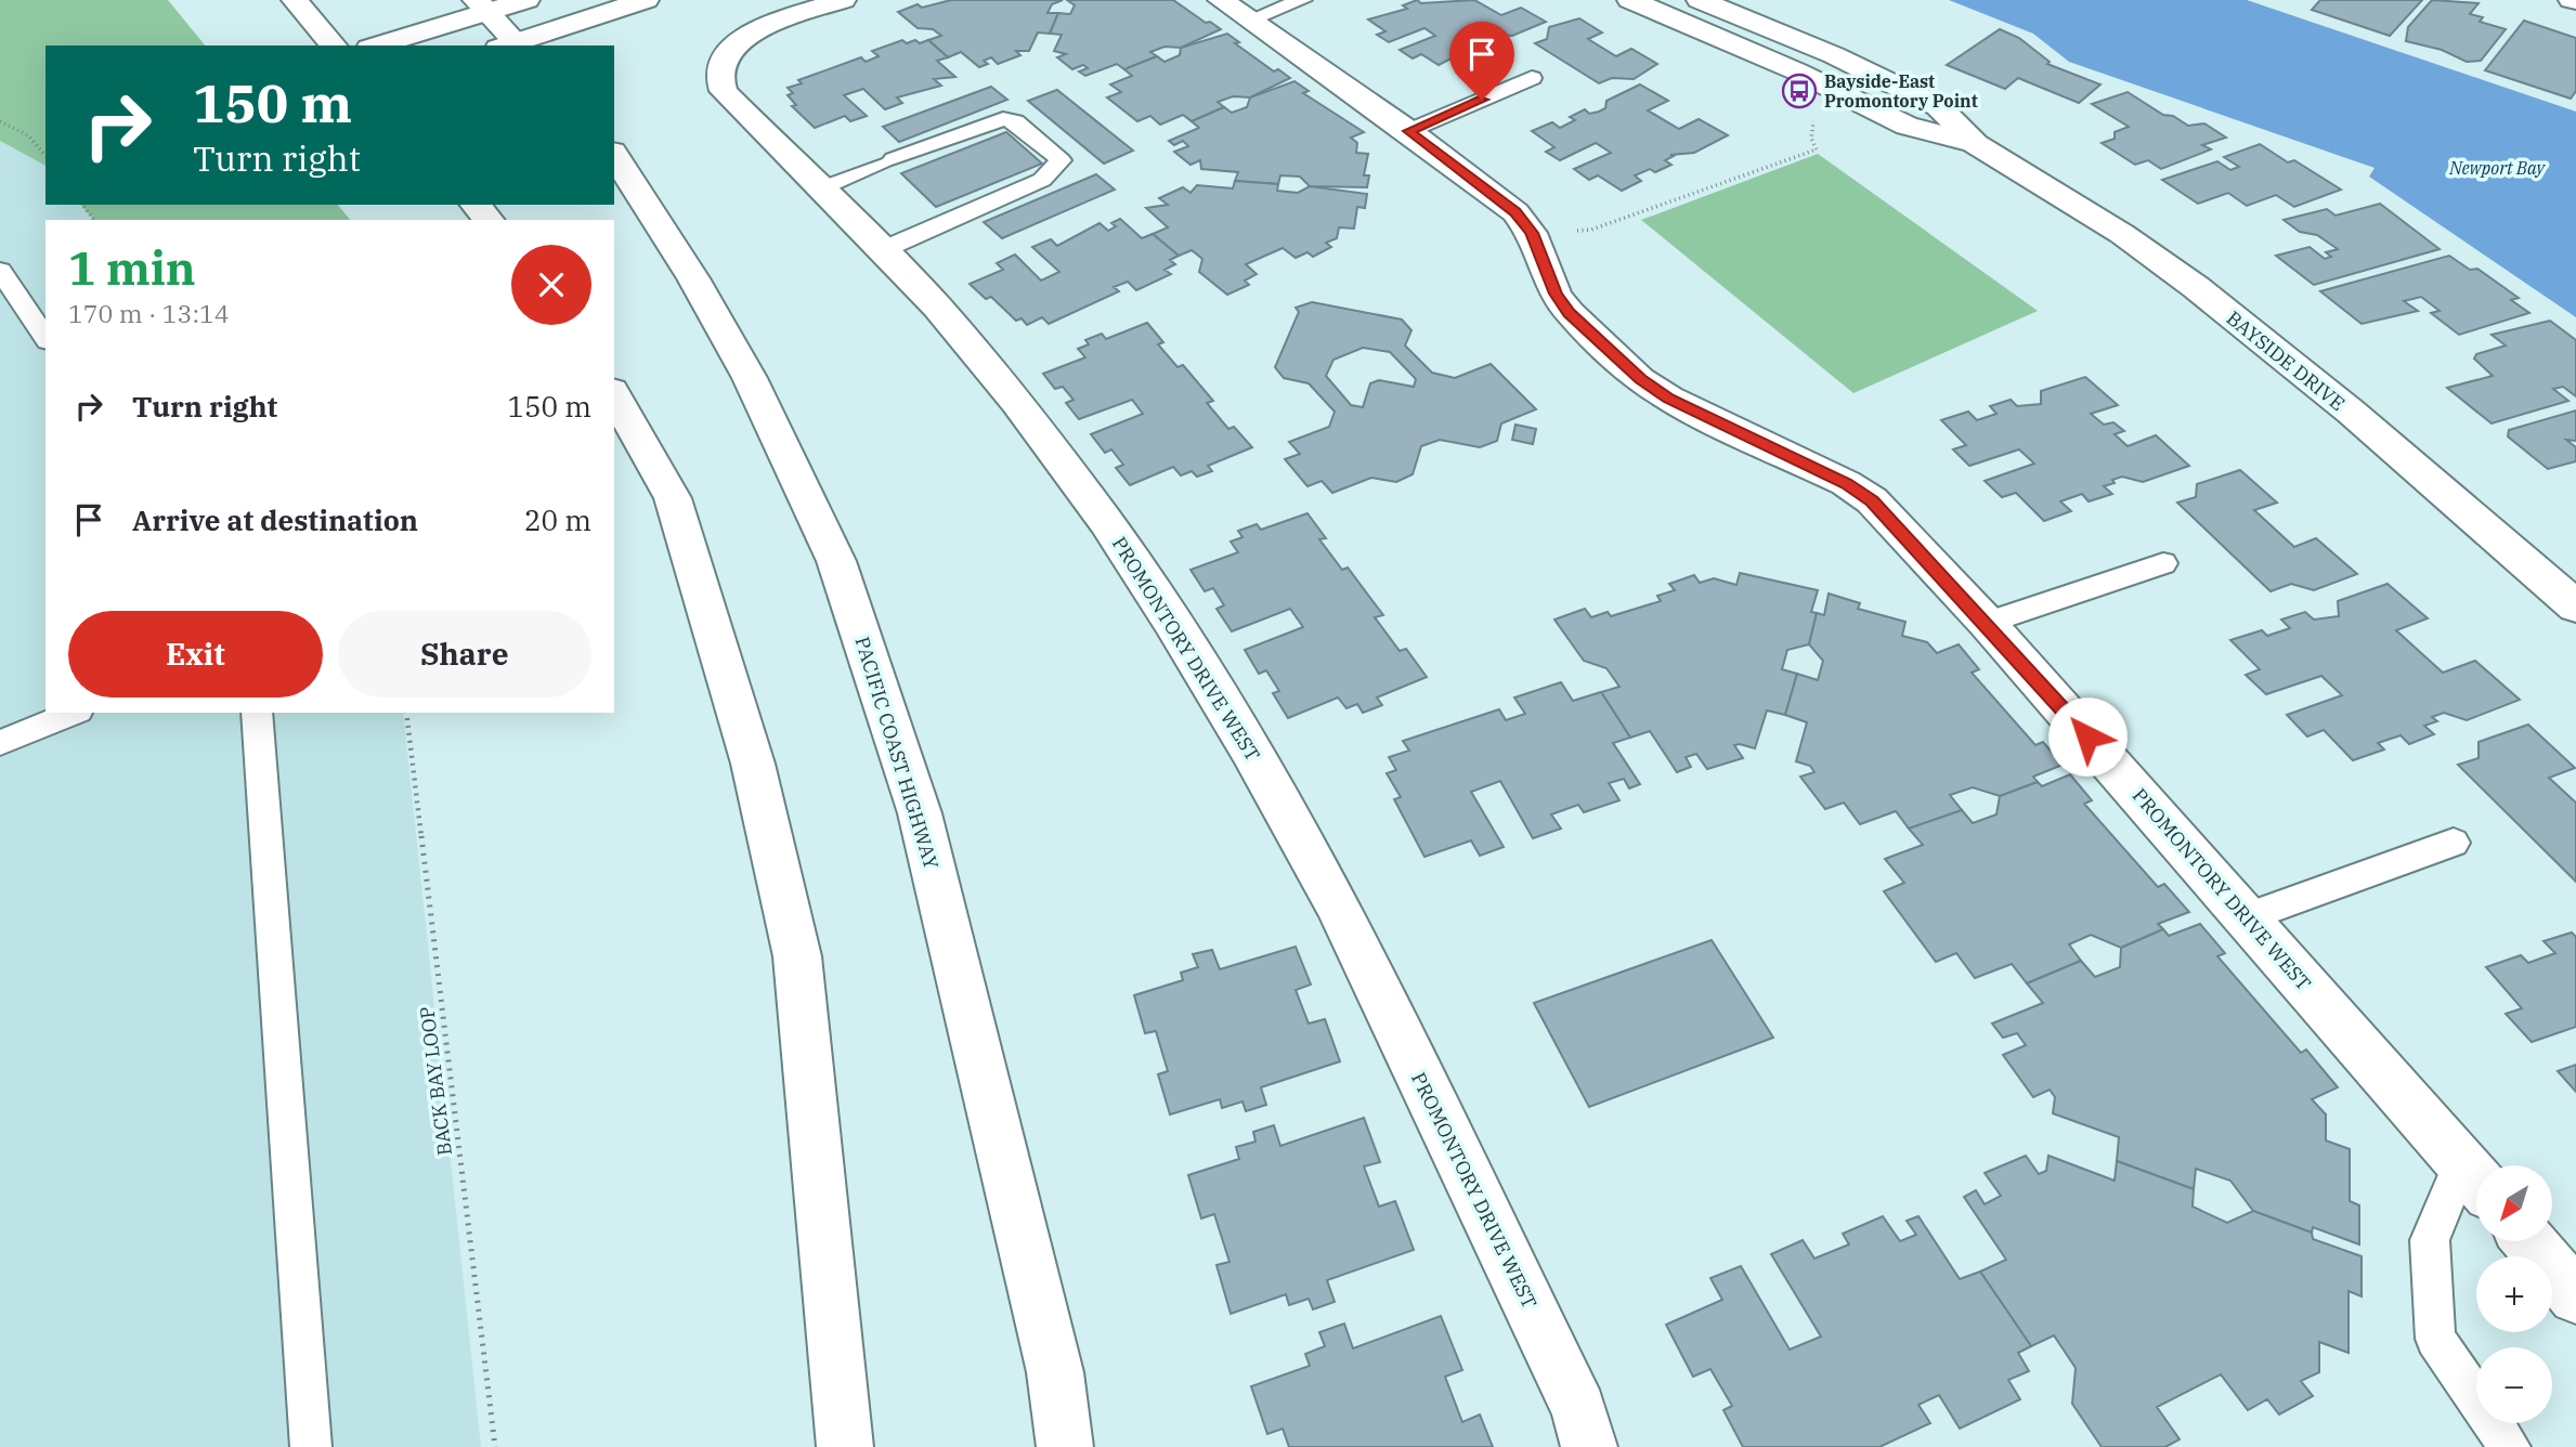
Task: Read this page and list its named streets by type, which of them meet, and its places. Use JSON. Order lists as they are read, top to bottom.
{
  "streets": {
    "main road": ["BAYSIDE DRIVE", "PROMONTORY DRIVE WEST", "PACIFIC COAST HIGHWAY"],
    "path": ["BACK BAY LOOP"]
  },
  "water": ["Newport Bay"],
  "places": {
    "bus stop": ["Bayside-East Promontory Point"]
  },
  "north": "bottom left",
  "page": {
    "turn": ["150 m", "Turn right"],
    "heading": ["1 min", "170 m · 13:14"],
    "list": [
      {
        "name": "Turn right",
        "value": "150 m"
      },
      {
        "name": "Arrive at destination",
        "value": "20 m"
      }
    ],
    "buttons": ["Exit", "Share"],
    "map_buttons": ["+", "−"]
  }
}
